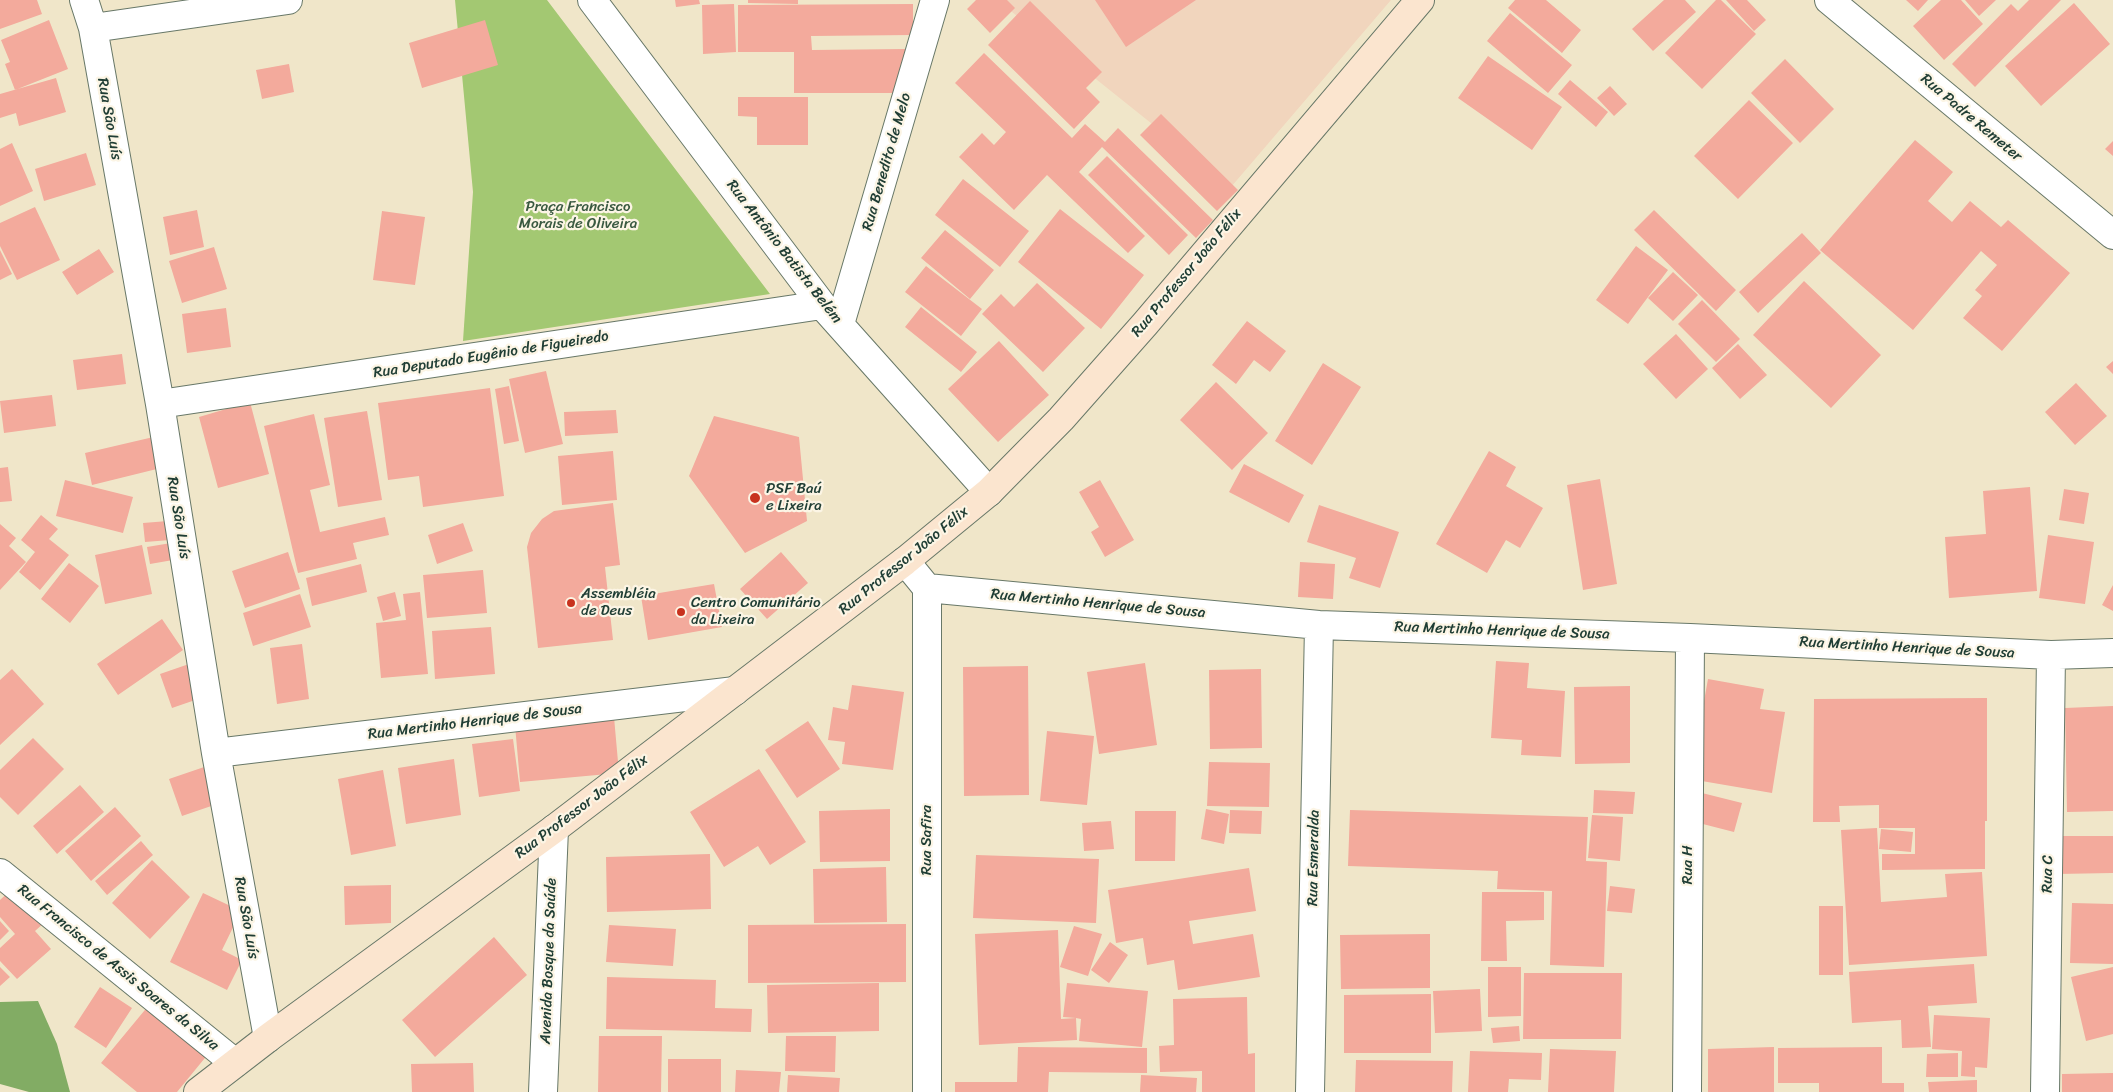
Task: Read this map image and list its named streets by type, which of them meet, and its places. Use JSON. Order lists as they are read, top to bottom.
{
  "streets": {
    "street": [
      "Rua Padre Remeter",
      "Rua São Luís",
      "Rua Benedito de Melo",
      "Rua Antônio Batista Belém",
      "Rua Professor João Félix",
      "Rua Deputado Eugênio de Figueiredo",
      "Rua Mertinho Henrique de Sousa",
      "Rua Safira",
      "Rua Esmeralda",
      "Rua H",
      "Rua C",
      "Avenida Bosque da Saúde",
      "Rua Francisco de Assis Soares da Silva"
    ]
  },
  "crossings": [
    ["Rua São Luís", "Rua Professor João Félix"],
    ["Rua São Luís", "Rua Deputado Eugênio de Figueiredo"],
    ["Rua São Luís", "Rua Mertinho Henrique de Sousa"],
    ["Rua Benedito de Melo", "Rua Antônio Batista Belém"],
    ["Rua Benedito de Melo", "Rua Deputado Eugênio de Figueiredo"],
    ["Rua Antônio Batista Belém", "Rua Professor João Félix"],
    ["Rua Antônio Batista Belém", "Rua Deputado Eugênio de Figueiredo"],
    ["Rua Professor João Félix", "Rua Mertinho Henrique de Sousa"],
    ["Rua Professor João Félix", "Avenida Bosque da Saúde"],
    ["Rua Professor João Félix", "Rua Francisco de Assis Soares da Silva"],
    ["Rua Mertinho Henrique de Sousa", "Rua Safira"],
    ["Rua Mertinho Henrique de Sousa", "Rua Esmeralda"],
    ["Rua Mertinho Henrique de Sousa", "Rua H"],
    ["Rua Mertinho Henrique de Sousa", "Rua C"]
  ],
  "parks": ["Praça Francisco Morais de Oliveira"],
  "places": ["PSF Baú e Lixeira", "Assembléia de Deus", "Centro Comunitário da Lixeira"]
}
